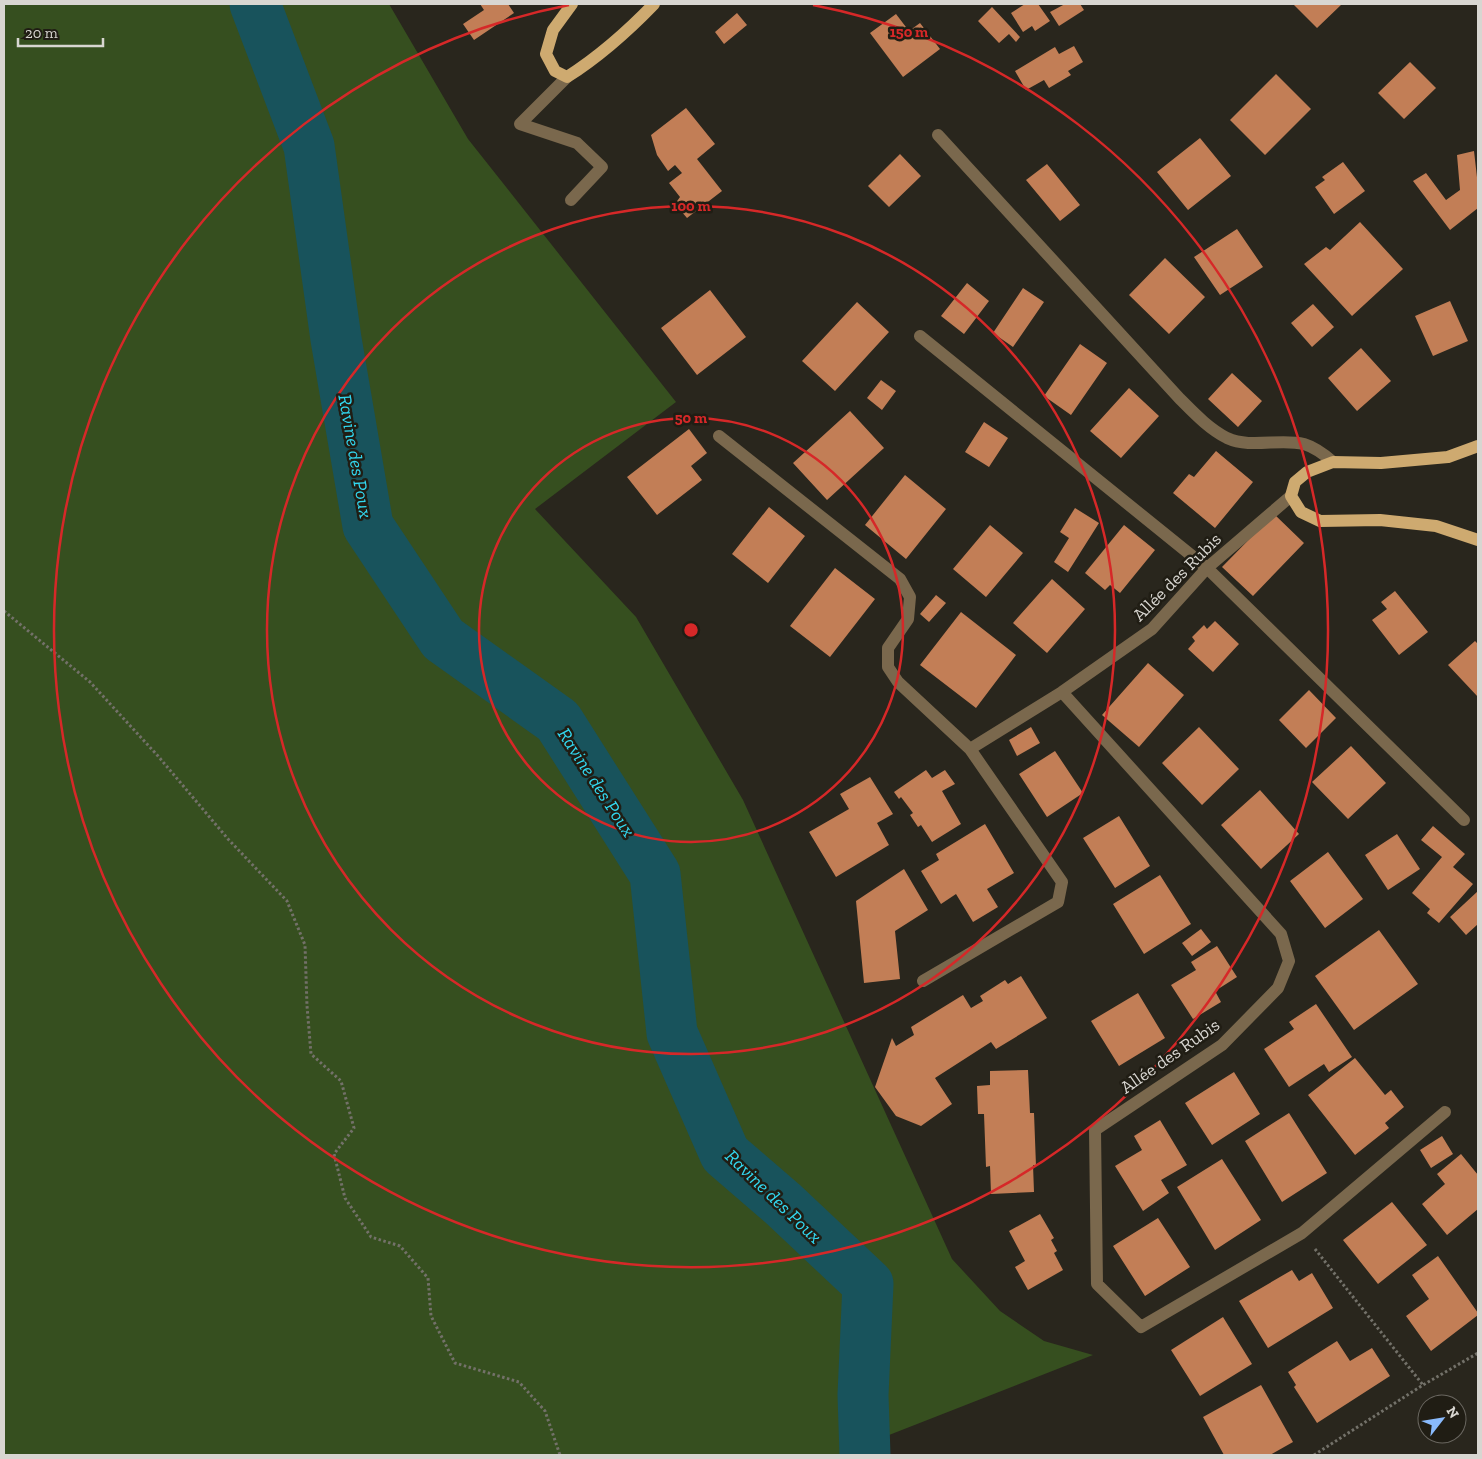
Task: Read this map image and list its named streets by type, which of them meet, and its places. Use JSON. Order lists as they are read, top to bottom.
{
  "streets": {
    "street": ["Allée des Rubis"]
  },
  "water": ["Ravine des Poux"],
  "scale_bar": "20 m",
  "north": "top right",
  "rings": ["150 m", "100 m", "50 m"]
}
